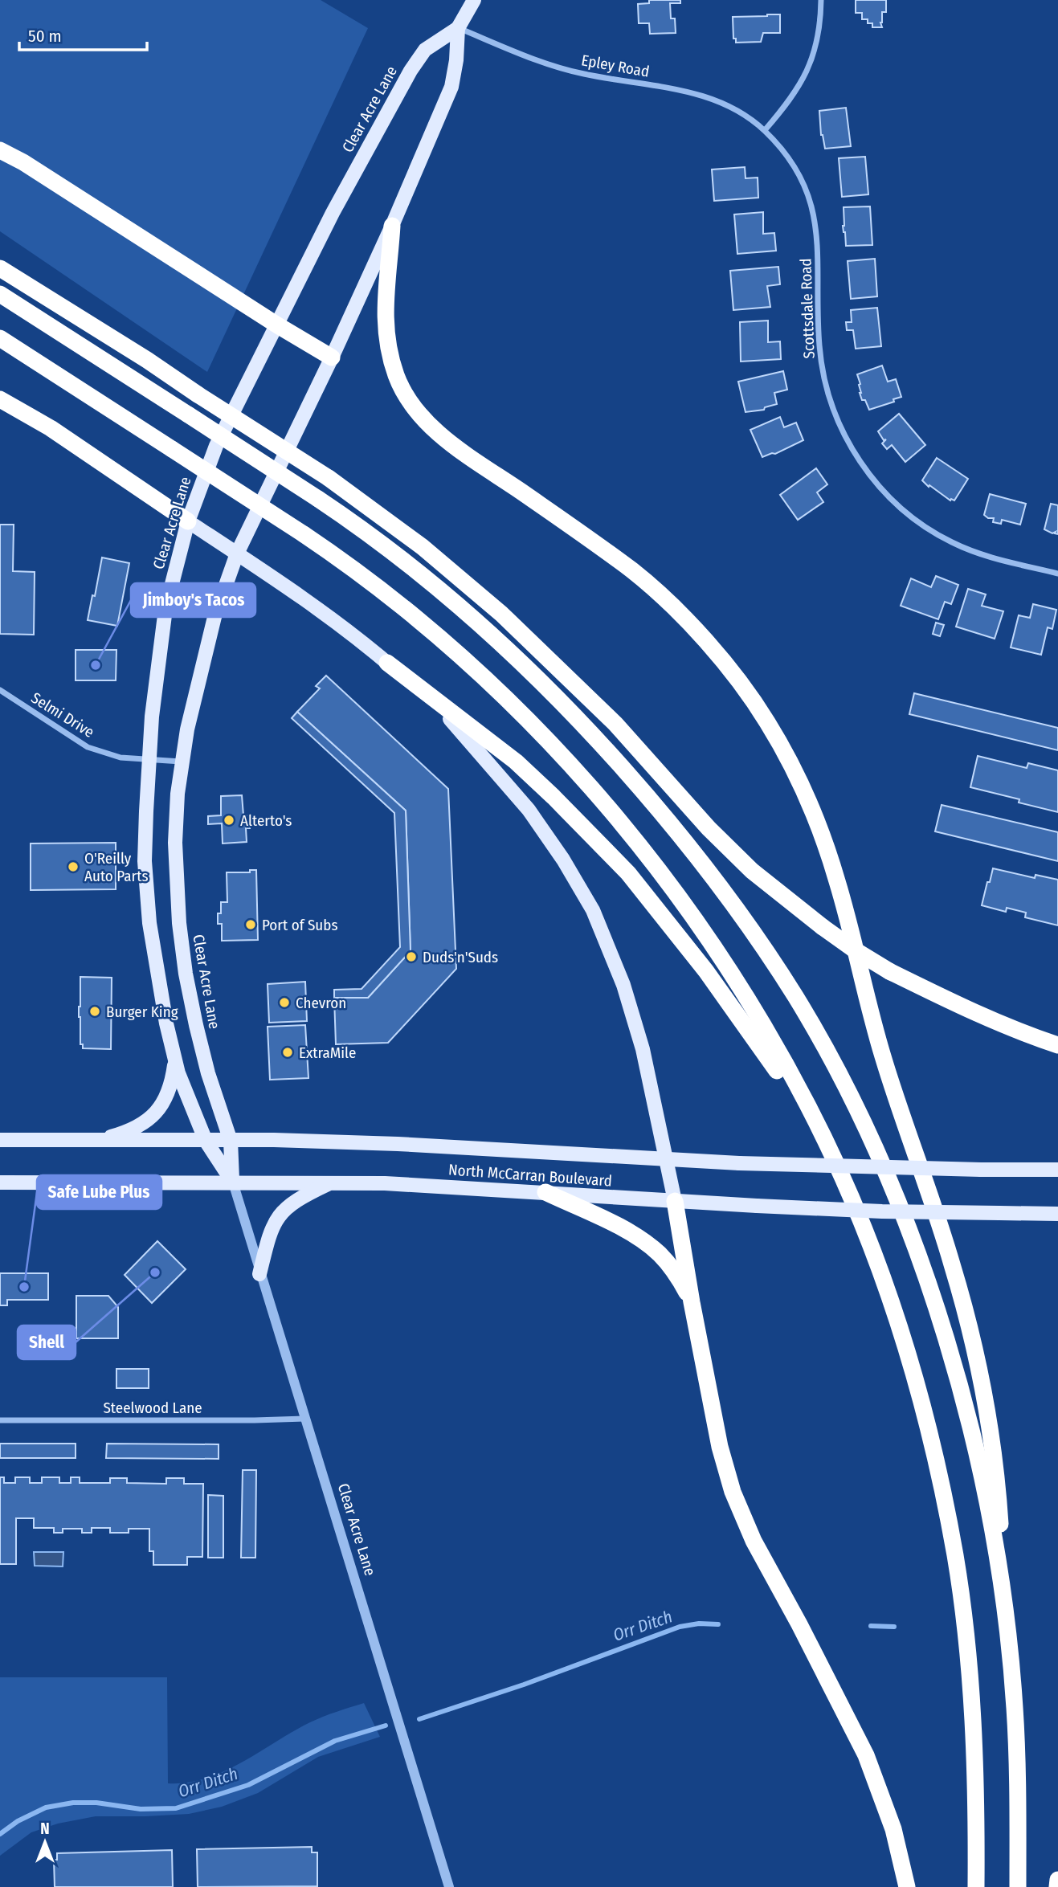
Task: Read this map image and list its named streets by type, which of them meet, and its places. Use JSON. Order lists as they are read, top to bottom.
{
  "streets": {
    "main road": ["Clear Acre Lane", "North McCarran Boulevard"],
    "street": [
      "Epley Road",
      "Scottsdale Road",
      "Selmi Drive",
      "Steelwood Lane"
    ]
  },
  "crossings": [
    ["Epley Road", "Clear Acre Lane"],
    ["Epley Road", "Scottsdale Road"],
    ["Clear Acre Lane", "Selmi Drive"],
    ["Clear Acre Lane", "North McCarran Boulevard"],
    ["Clear Acre Lane", "Steelwood Lane"]
  ],
  "water": ["Orr Ditch"],
  "places": [
    "Jimboy's Tacos",
    "Alterto's",
    "O'Reilly Auto Parts",
    "Port of Subs",
    "Duds'n'Suds",
    "Chevron",
    "Burger King",
    "ExtraMile",
    "Shell",
    "Safe Lube Plus"
  ],
  "scale_bar": "50 m",
  "north": "top"
}
